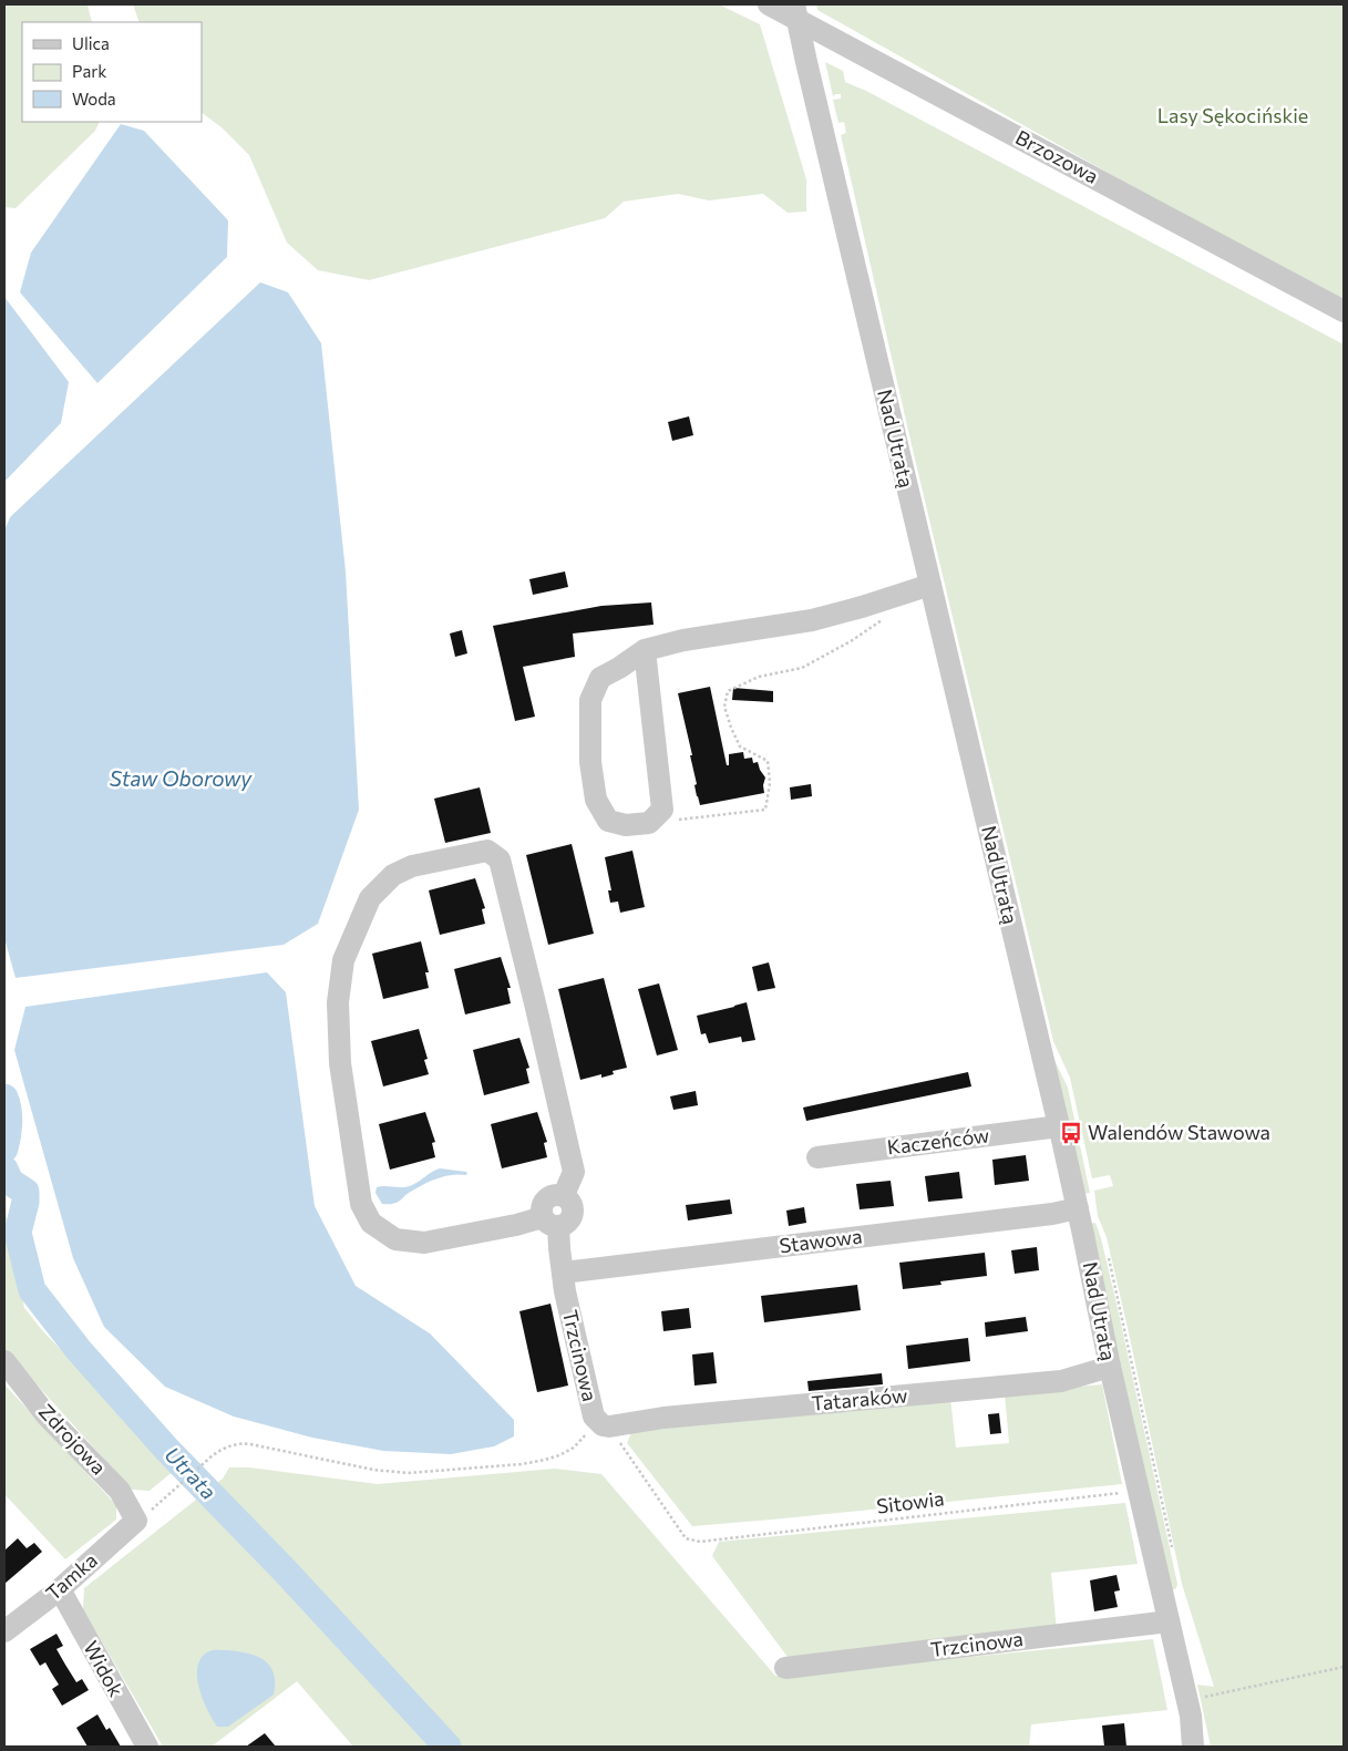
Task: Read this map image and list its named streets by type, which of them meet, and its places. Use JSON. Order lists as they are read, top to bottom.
{
  "streets": {
    "street": [
      "Brzozowa",
      "Nad Utratą",
      "Kaczeńców",
      "Stawowa",
      "Trzcinowa",
      "Tataraków",
      "Zdrojowa",
      "Tamka",
      "Widok"
    ],
    "path": ["Sitowia"]
  },
  "crossings": [
    ["Brzozowa", "Nad Utratą"],
    ["Nad Utratą", "Kaczeńców"],
    ["Nad Utratą", "Stawowa"],
    ["Nad Utratą", "Trzcinowa"],
    ["Nad Utratą", "Tataraków"],
    ["Nad Utratą", "Sitowia"],
    ["Stawowa", "Trzcinowa"],
    ["Trzcinowa", "Tataraków"],
    ["Trzcinowa", "Sitowia"],
    ["Tataraków", "Sitowia"],
    ["Zdrojowa", "Tamka"],
    ["Tamka", "Widok"]
  ],
  "water": ["Staw Oborowy", "Utrata"],
  "parks": ["Lasy Sękocińskie"],
  "places": {
    "bus stop": ["Walendów Stawowa"]
  },
  "legend": ["Ulica", "Park", "Woda"]
}
